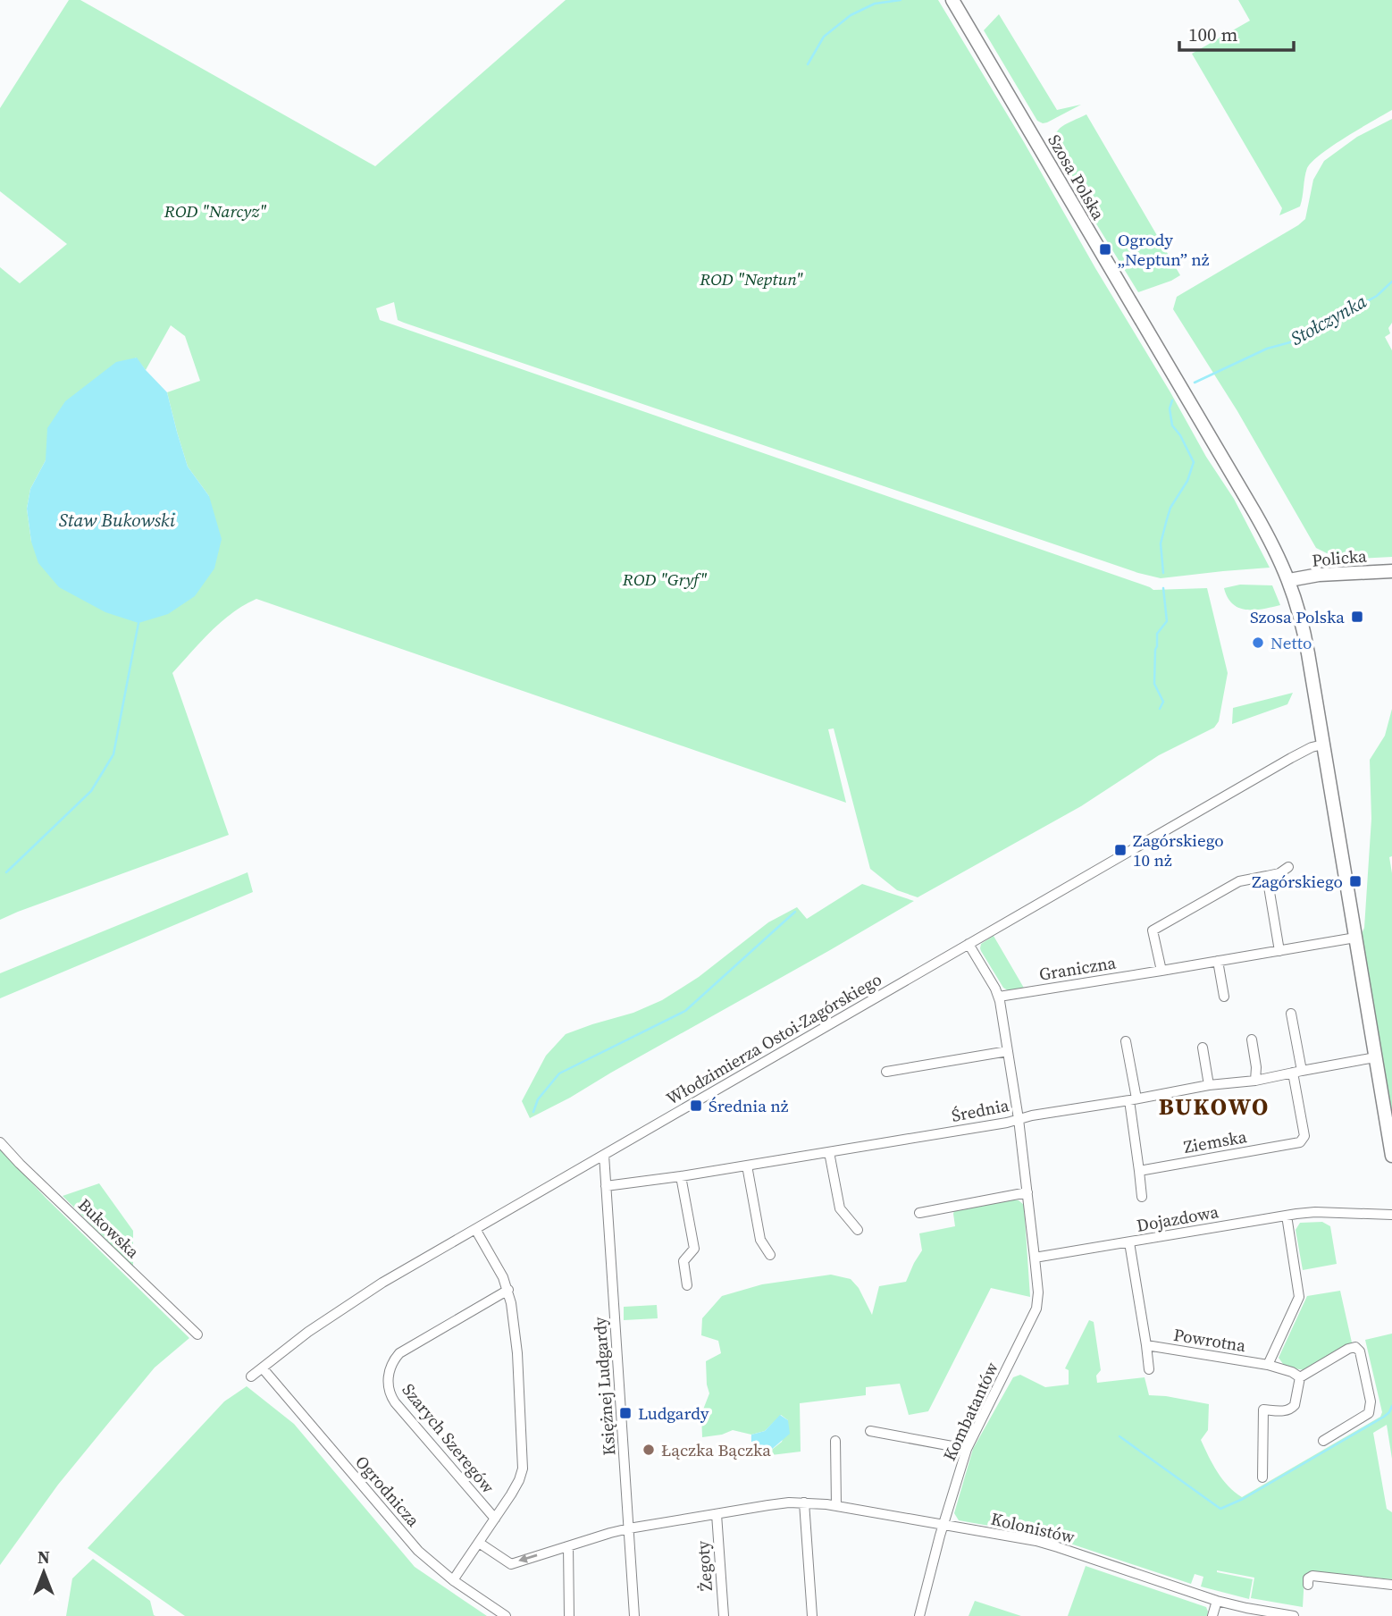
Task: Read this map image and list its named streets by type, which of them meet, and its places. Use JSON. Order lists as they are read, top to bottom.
{
  "streets": {
    "street": [
      "Szosa Polska",
      "Policka",
      "Graniczna",
      "Włodzimierza Ostoi-Zagórskiego",
      "Średnia",
      "Ziemska",
      "Dojazdowa",
      "Bukowska",
      "Powrotna",
      "Księżnej Ludgardy",
      "Kombatantów",
      "Szarych Szeregów",
      "Ogrodnicza",
      "Kolonistów",
      "Żegoty"
    ]
  },
  "crossings": [
    ["Szosa Polska", "Policka"],
    ["Szosa Polska", "Graniczna"],
    ["Szosa Polska", "Włodzimierza Ostoi-Zagórskiego"],
    ["Szosa Polska", "Średnia"],
    ["Włodzimierza Ostoi-Zagórskiego", "Księżnej Ludgardy"],
    ["Włodzimierza Ostoi-Zagórskiego", "Ogrodnicza"],
    ["Średnia", "Ziemska"],
    ["Średnia", "Księżnej Ludgardy"],
    ["Dojazdowa", "Powrotna"],
    ["Dojazdowa", "Kombatantów"],
    ["Księżnej Ludgardy", "Kolonistów"],
    ["Kombatantów", "Kolonistów"],
    ["Kolonistów", "Żegoty"]
  ],
  "districts": ["BUKOWO"],
  "water": ["Stołczynka", "Staw Bukowski"],
  "parks": ["ROD \"Narcyz\"", "ROD \"Neptun\"", "ROD \"Gryf\""],
  "places": {
    "transit": [
      "Ogrody „Neptun” nż",
      "Szosa Polska",
      "Zagórskiego 10 nż",
      "Zagórskiego",
      "Średnia nż",
      "Ludgardy"
    ],
    "other": ["Netto", "Łączka Bączka"]
  },
  "scale_bar": "100 m",
  "north": "top"
}
